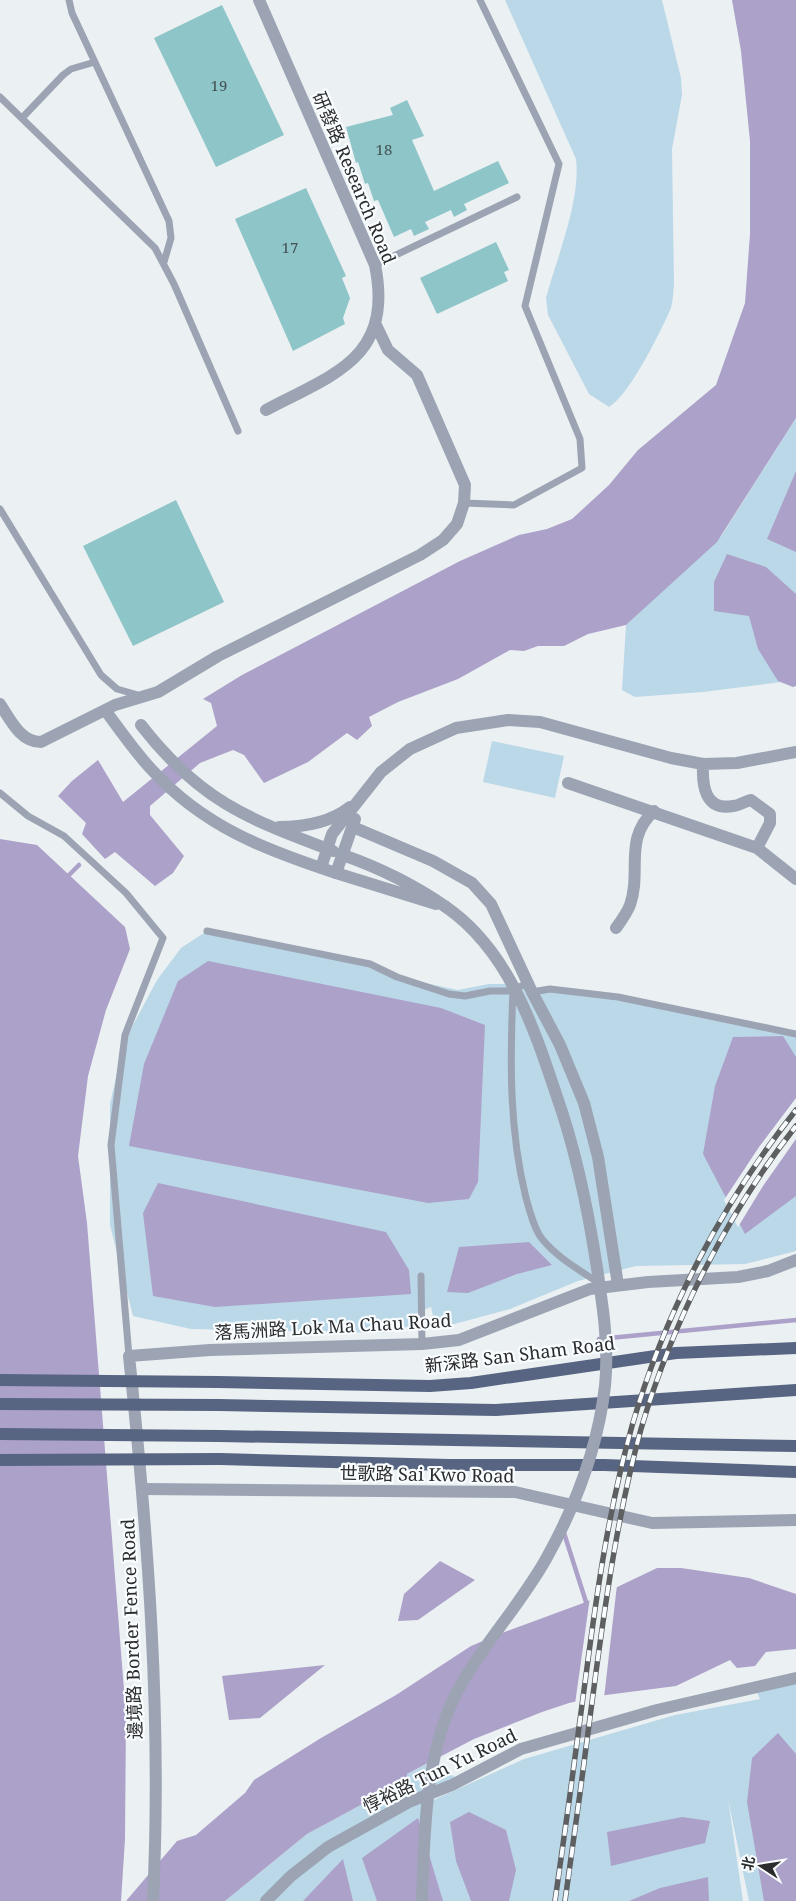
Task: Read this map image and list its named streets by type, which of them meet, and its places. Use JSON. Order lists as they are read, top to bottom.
{
  "streets": {
    "main road": ["新深路 San Sham Road"],
    "street": [
      "研發路 Research Road",
      "落馬洲路 Lok Ma Chau Road",
      "世歌路 Sai Kwo Road",
      "邊境路 Border Fence Road",
      "惇裕路 Tun Yu Road"
    ]
  },
  "crossings": [
    ["落馬洲路 Lok Ma Chau Road", "邊境路 Border Fence Road"],
    ["世歌路 Sai Kwo Road", "邊境路 Border Fence Road"]
  ],
  "house_numbers": ["19", "18", "17"],
  "north": "left"
}
